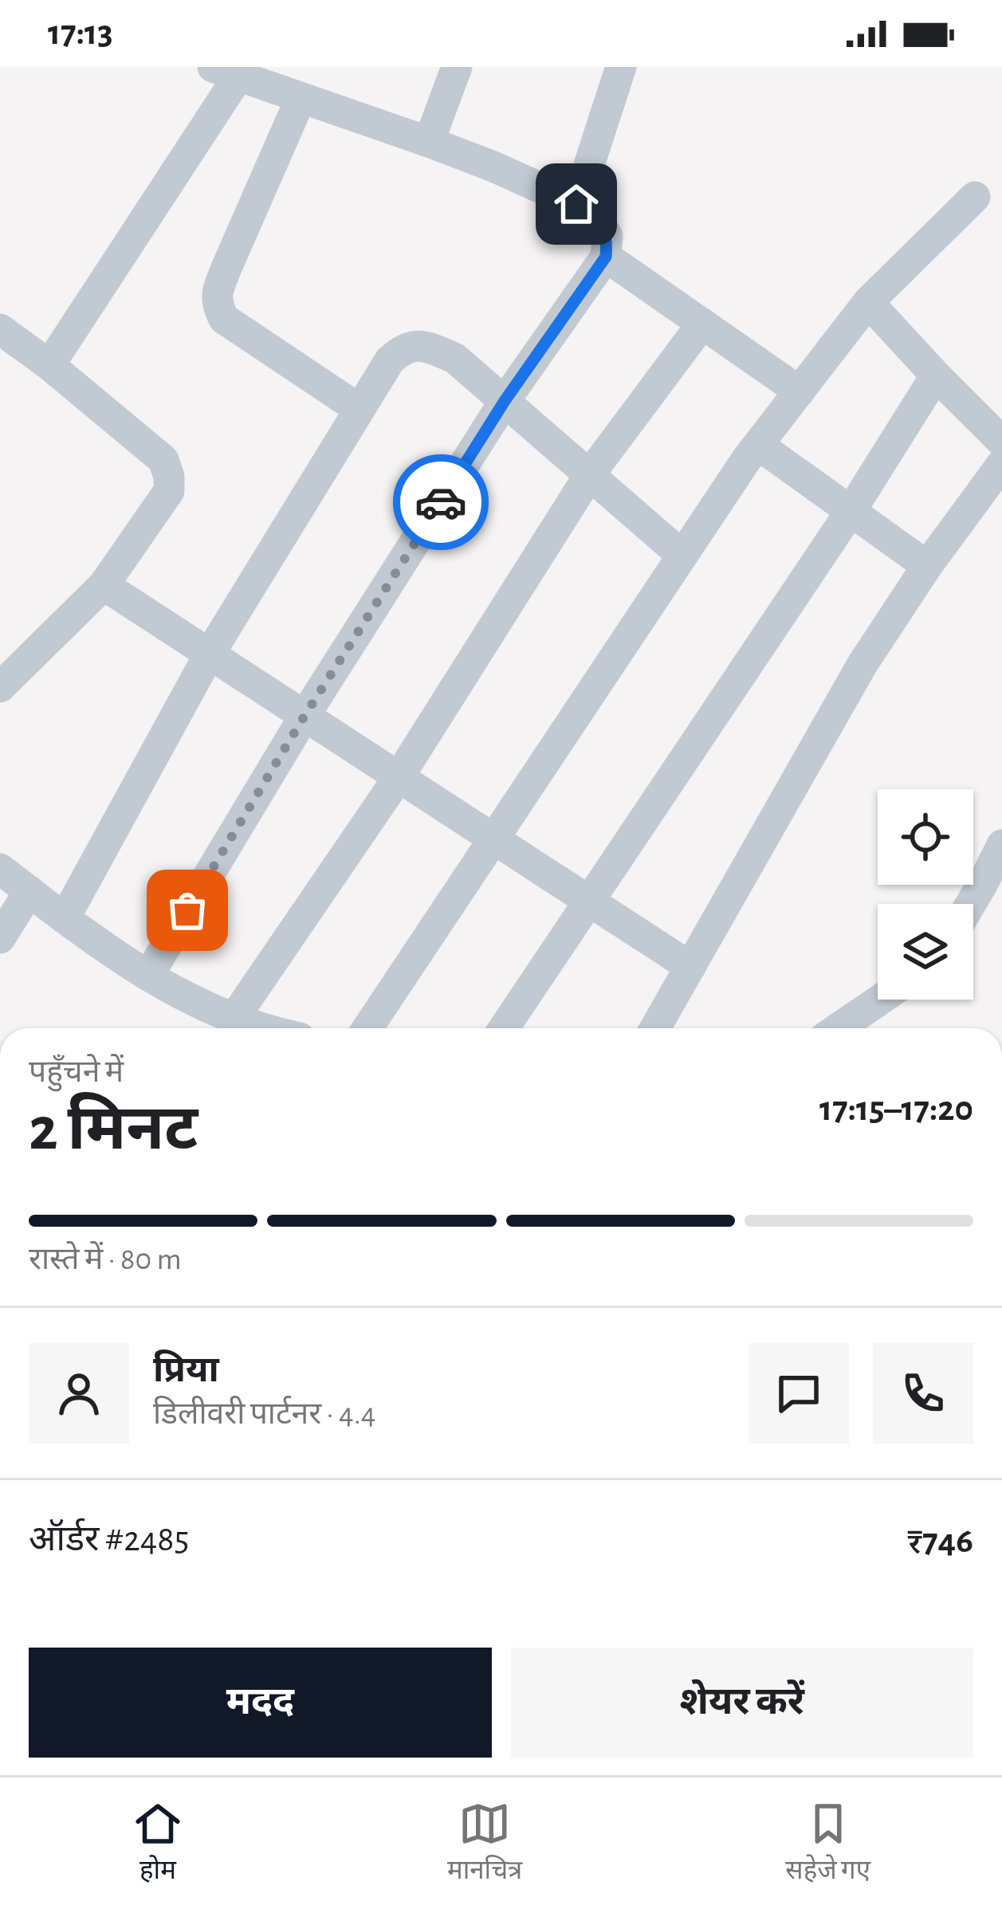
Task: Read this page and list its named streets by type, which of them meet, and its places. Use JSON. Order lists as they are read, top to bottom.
{
  "page": {
    "status": "17:13",
    "heading": ["2 मिनट", "पहुँचने में", "17:15–17:20"],
    "panel": [
      "प्रिया",
      "डिलीवरी पार्टनर · 4.4",
      "ऑर्डर #2485",
      "₹746"
    ],
    "bar": "रास्ते में · 80 m",
    "buttons": ["मदद", "शेयर करें"],
    "tabs": ["होम", "मानचित्र", "सहेजे गए"]
  }
}
